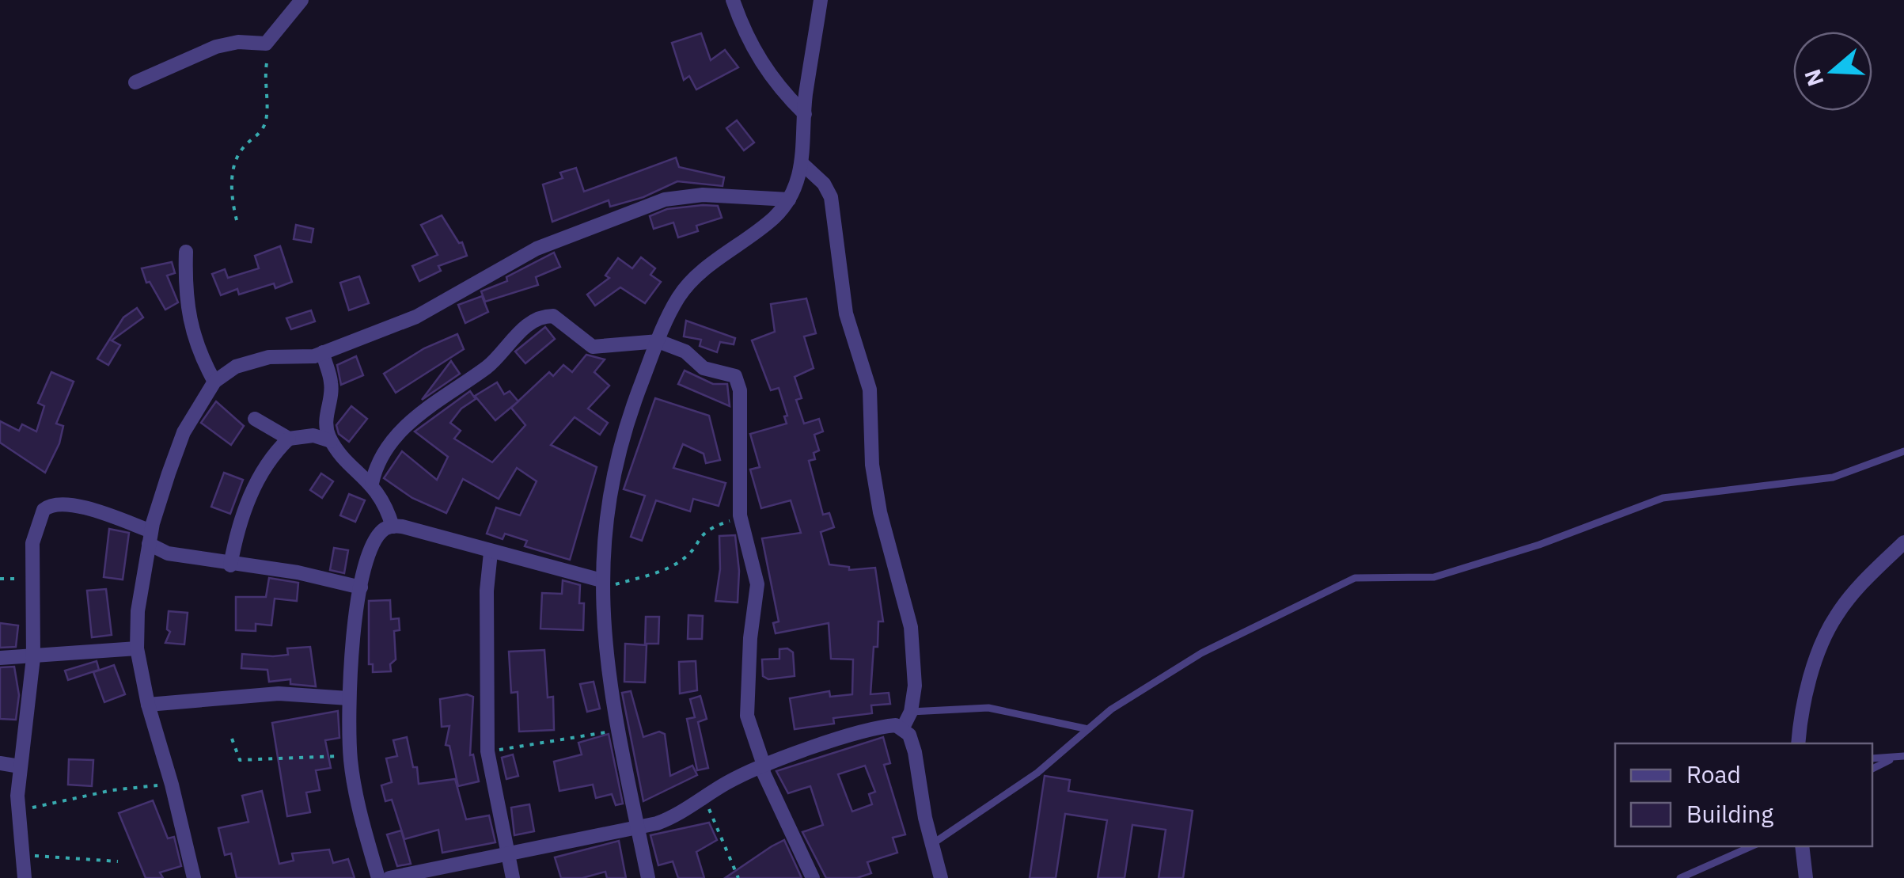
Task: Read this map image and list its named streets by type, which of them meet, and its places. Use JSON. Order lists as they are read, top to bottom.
{
  "legend": ["Road", "Building"],
  "north": "left"
}
